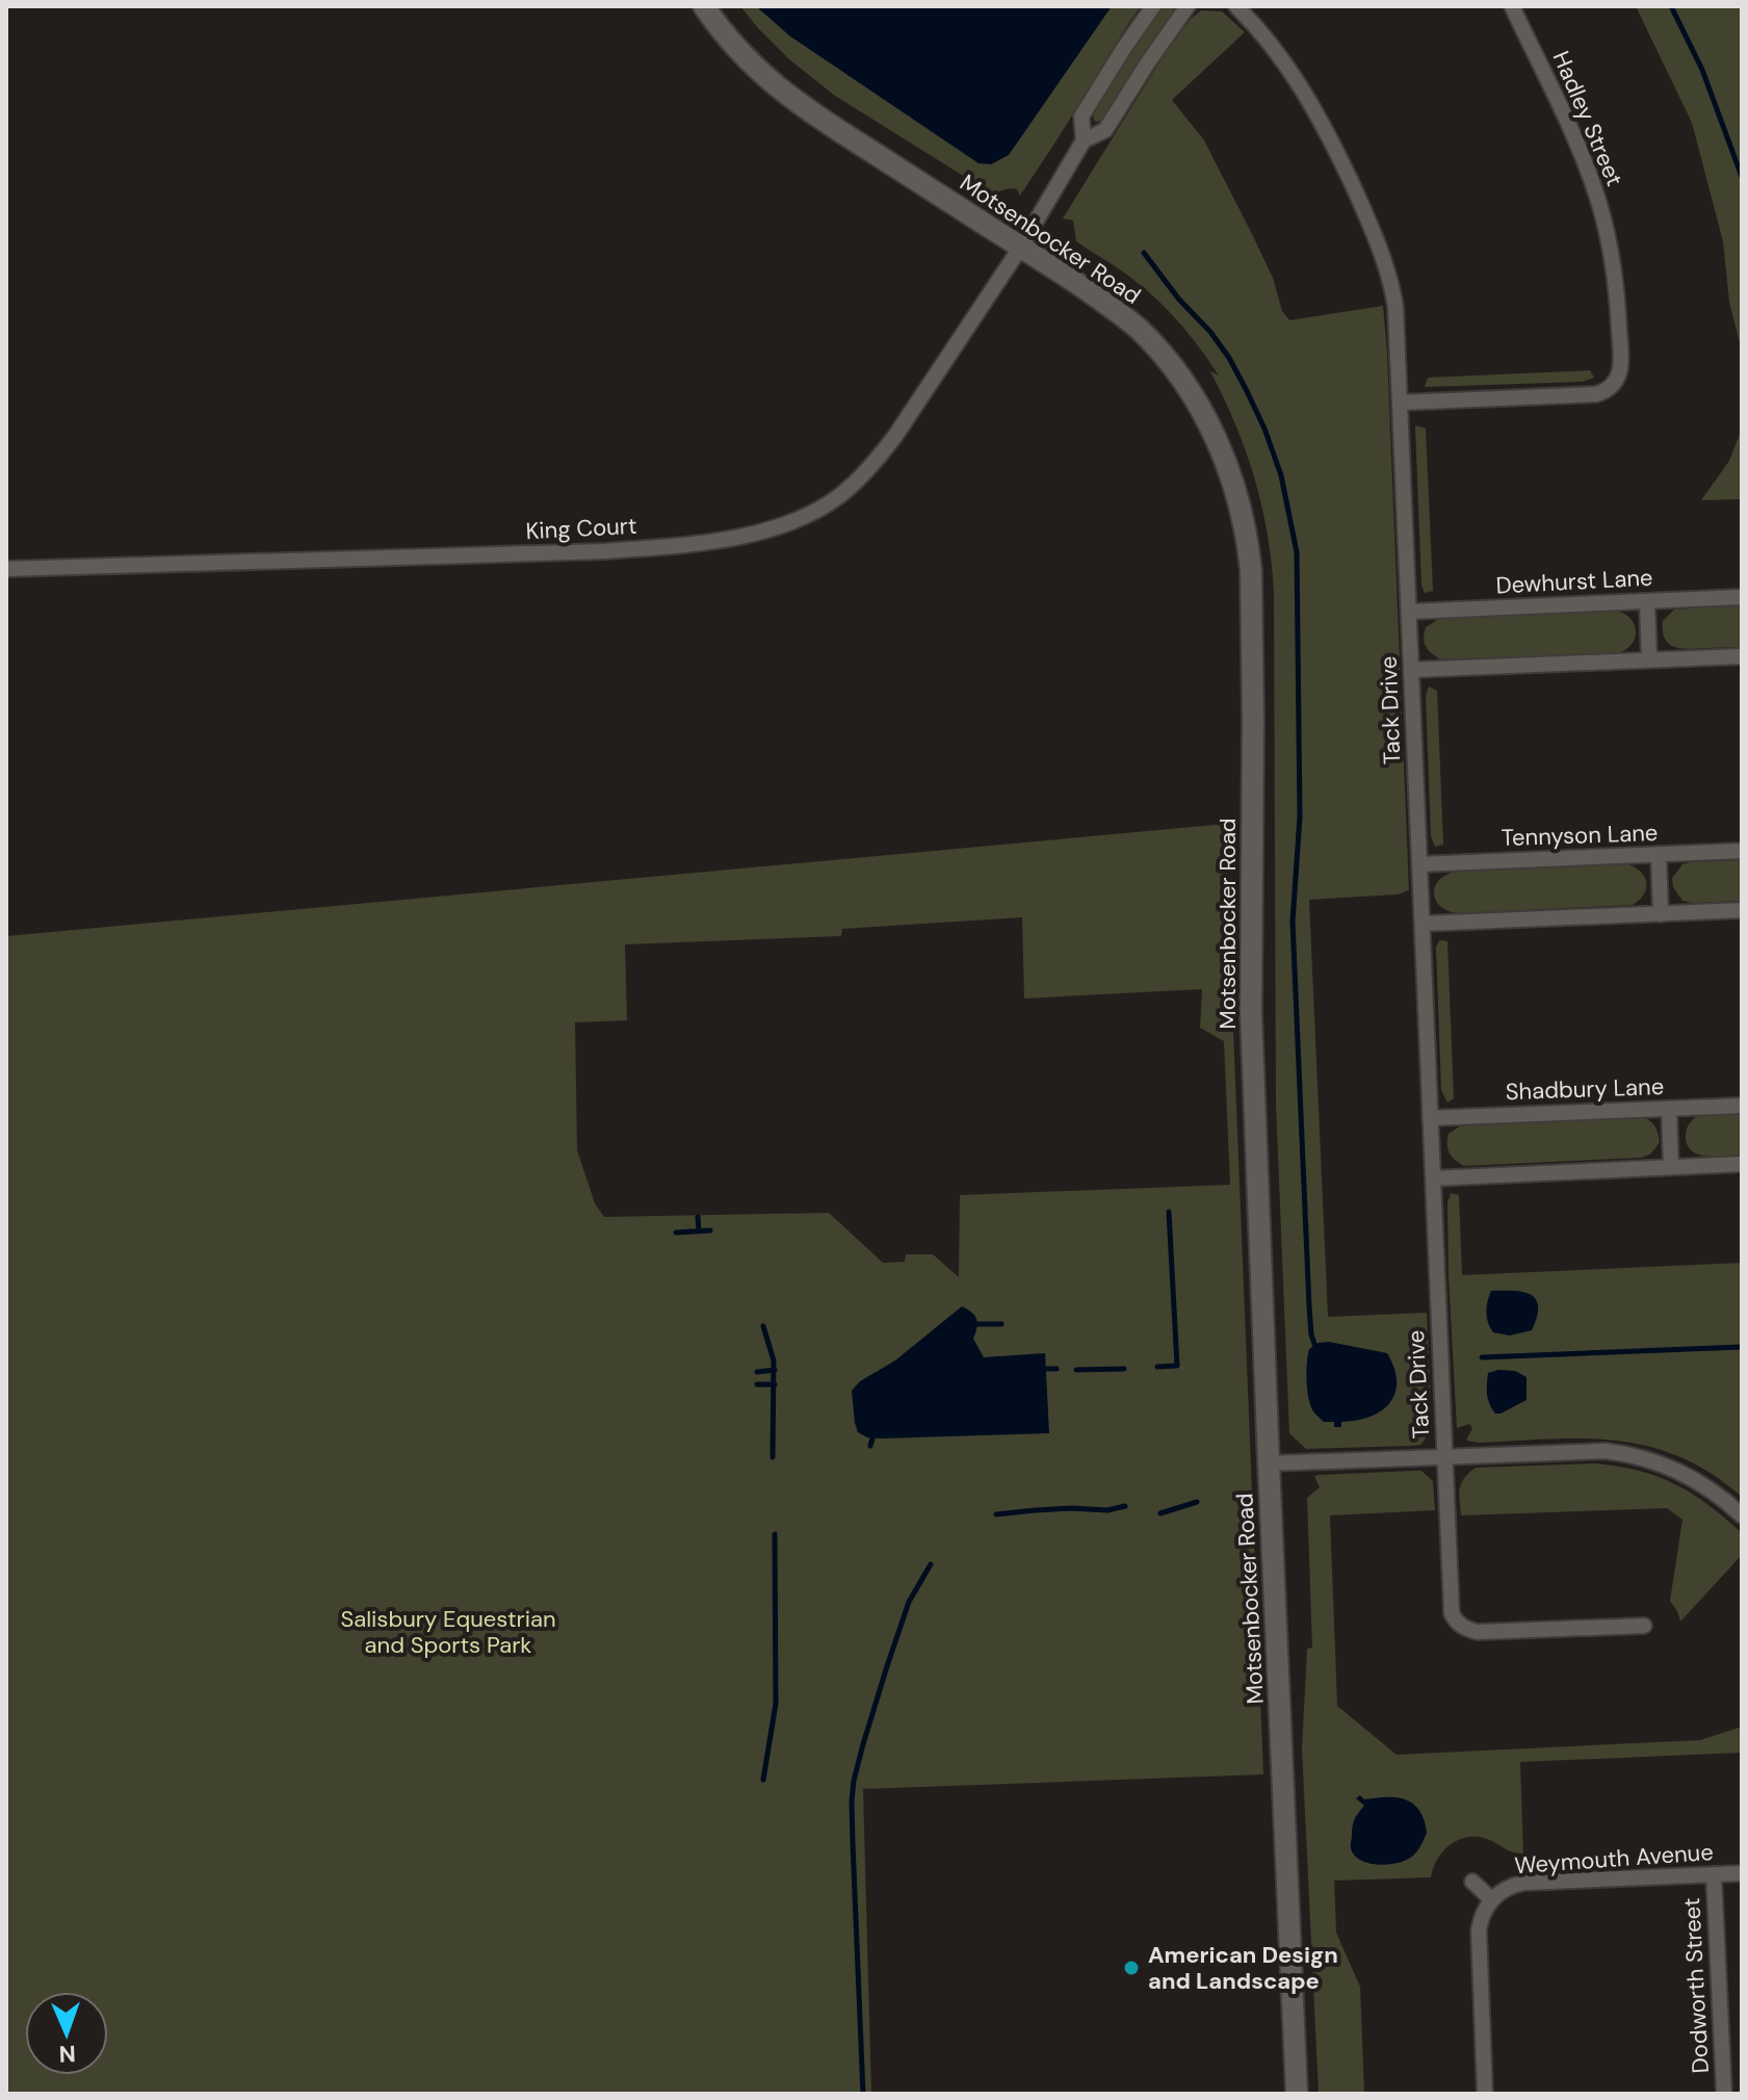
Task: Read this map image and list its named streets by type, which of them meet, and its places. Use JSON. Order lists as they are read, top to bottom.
{
  "streets": {
    "main road": ["Motsenbocker Road"],
    "street": [
      "Hadley Street",
      "King Court",
      "Dewhurst Lane",
      "Tack Drive",
      "Tennyson Lane",
      "Shadbury Lane",
      "Weymouth Avenue",
      "Dodworth Street"
    ]
  },
  "crossings": [
    ["Motsenbocker Road", "King Court"],
    ["Dewhurst Lane", "Tack Drive"],
    ["Tack Drive", "Tennyson Lane"],
    ["Tack Drive", "Shadbury Lane"],
    ["Weymouth Avenue", "Dodworth Street"]
  ],
  "parks": ["Salisbury Equestrian and Sports Park"],
  "places": ["American Design and Landscape"],
  "north": "bottom"
}
